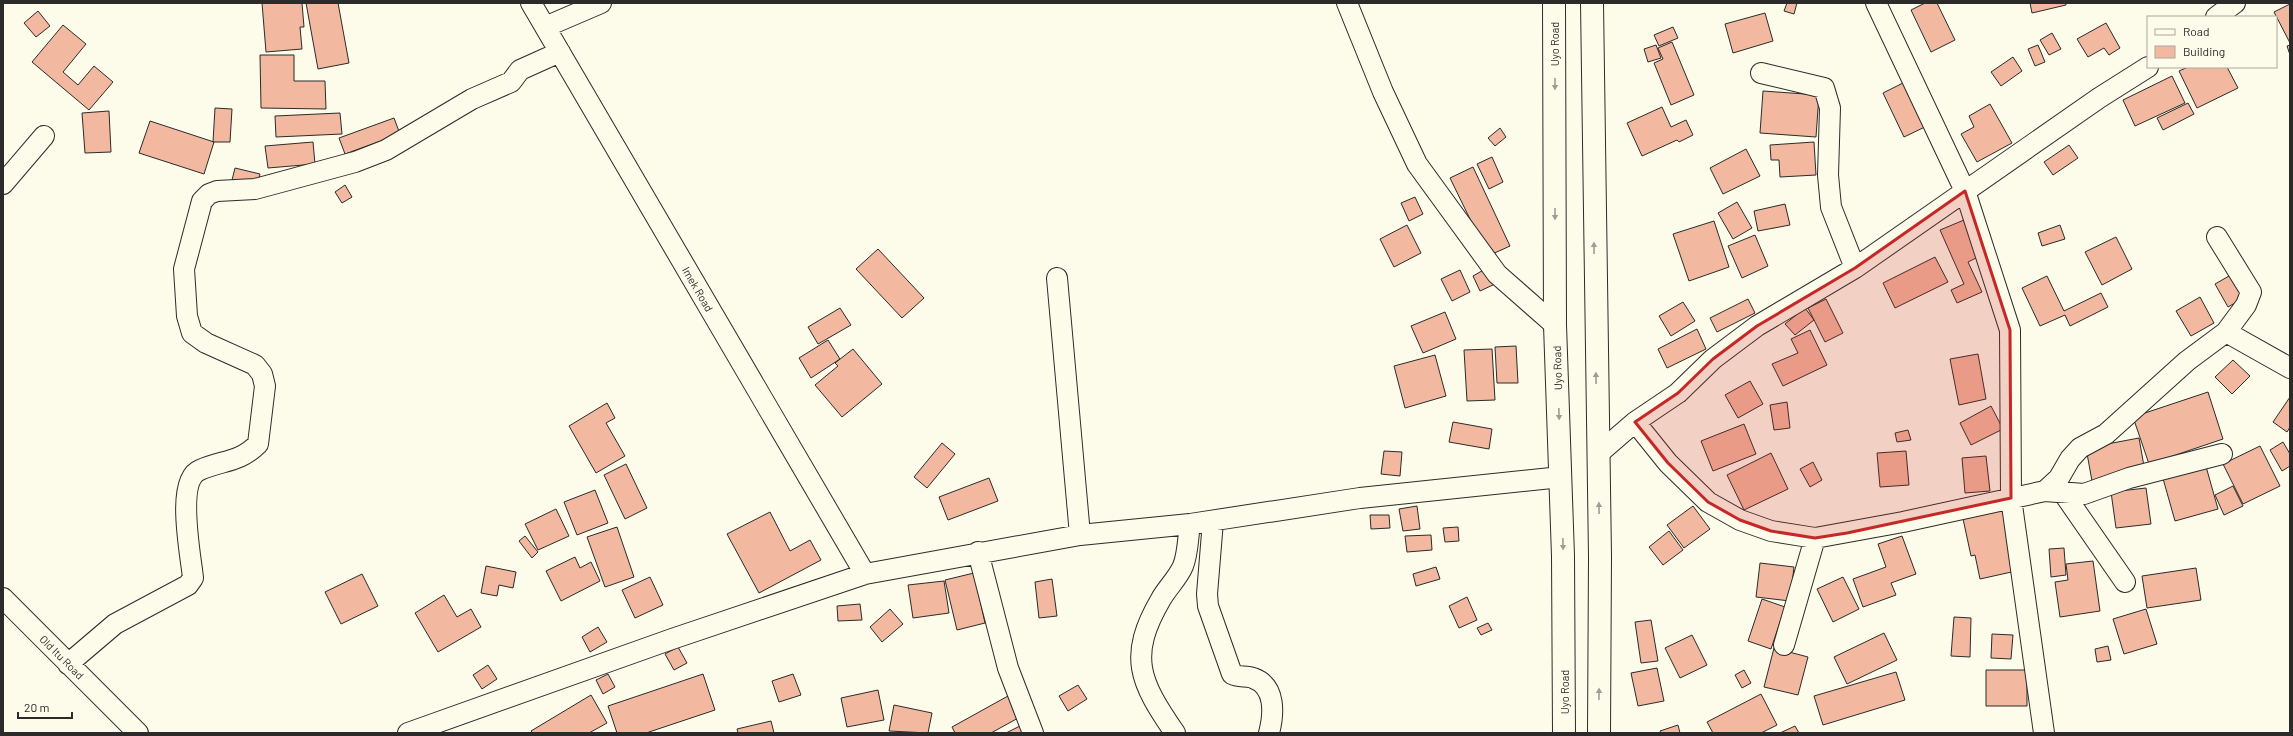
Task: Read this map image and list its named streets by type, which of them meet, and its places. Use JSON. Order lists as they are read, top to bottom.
{
  "streets": {
    "highway": ["Uyo Road"],
    "street": ["Imek Road", "Old Itu Road"]
  },
  "legend": ["Road", "Building"],
  "scale_bar": "20 m"
}
